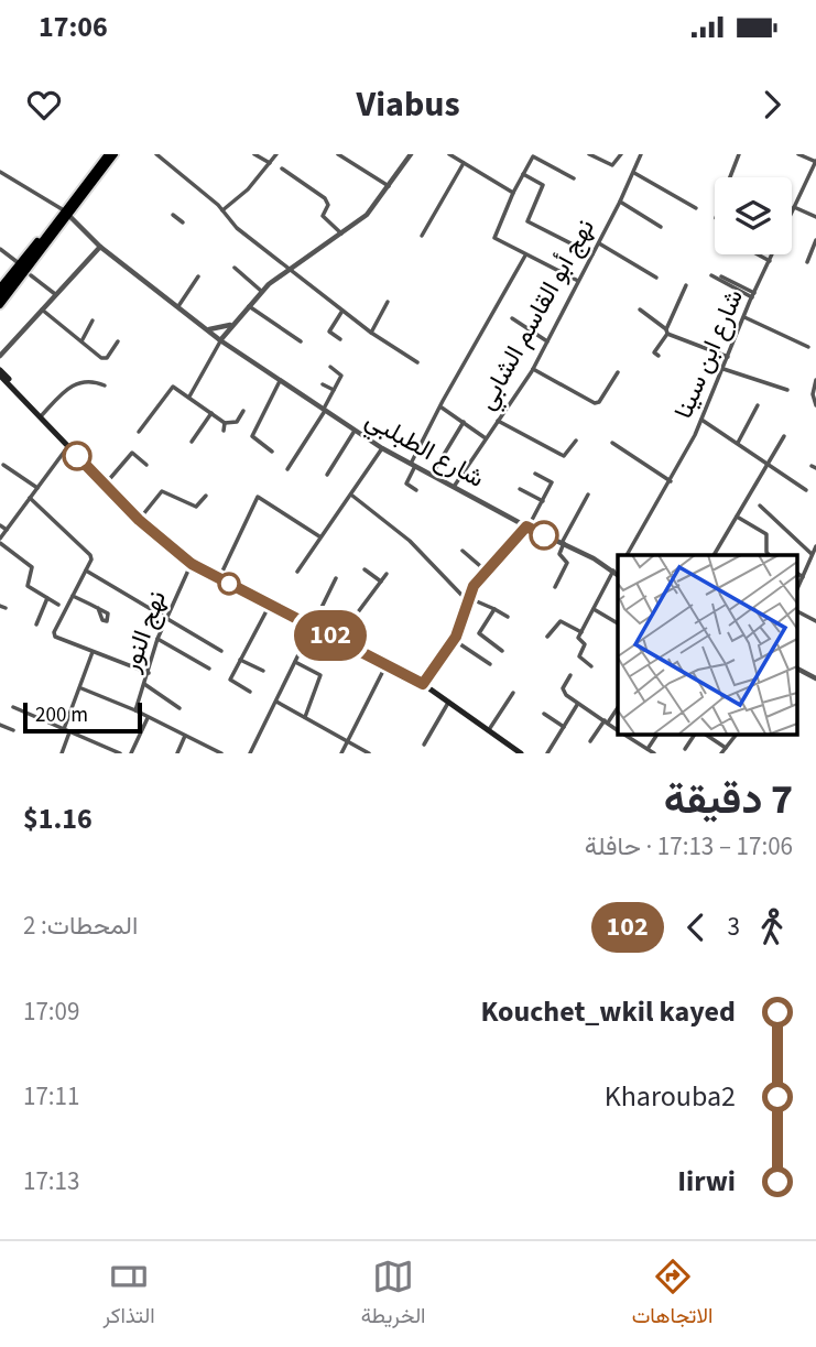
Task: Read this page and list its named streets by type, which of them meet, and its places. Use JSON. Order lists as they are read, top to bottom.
{
  "streets": {
    "street": [
      "نهج أبو القاسم الشابي",
      "شارع ابن سينا",
      "شارع الطبلبي",
      "نهج النور"
    ]
  },
  "crossings": [
    ["نهج أبو القاسم الشابي", "شارع الطبلبي"]
  ],
  "lines": ["bus line 102"],
  "scale_bar": "200 m",
  "page": {
    "status": "17:06",
    "header": "Viabus",
    "on_map": "102",
    "scale": "200 m",
    "heading": ["7 دقيقة", "17:06 – 17:13 · حافلة", "$1.16"],
    "legs": ["3", "102", "المحطات: 2"],
    "list": [
      {
        "name": "Kouchet_wkil kayed",
        "value": "17:09"
      },
      {
        "name": "Kharouba2",
        "value": "17:11"
      },
      {
        "name": "Iirwi",
        "value": "17:13"
      }
    ],
    "tabs": ["الاتجاهات", "الخريطة", "التذاكر"]
  }
}
